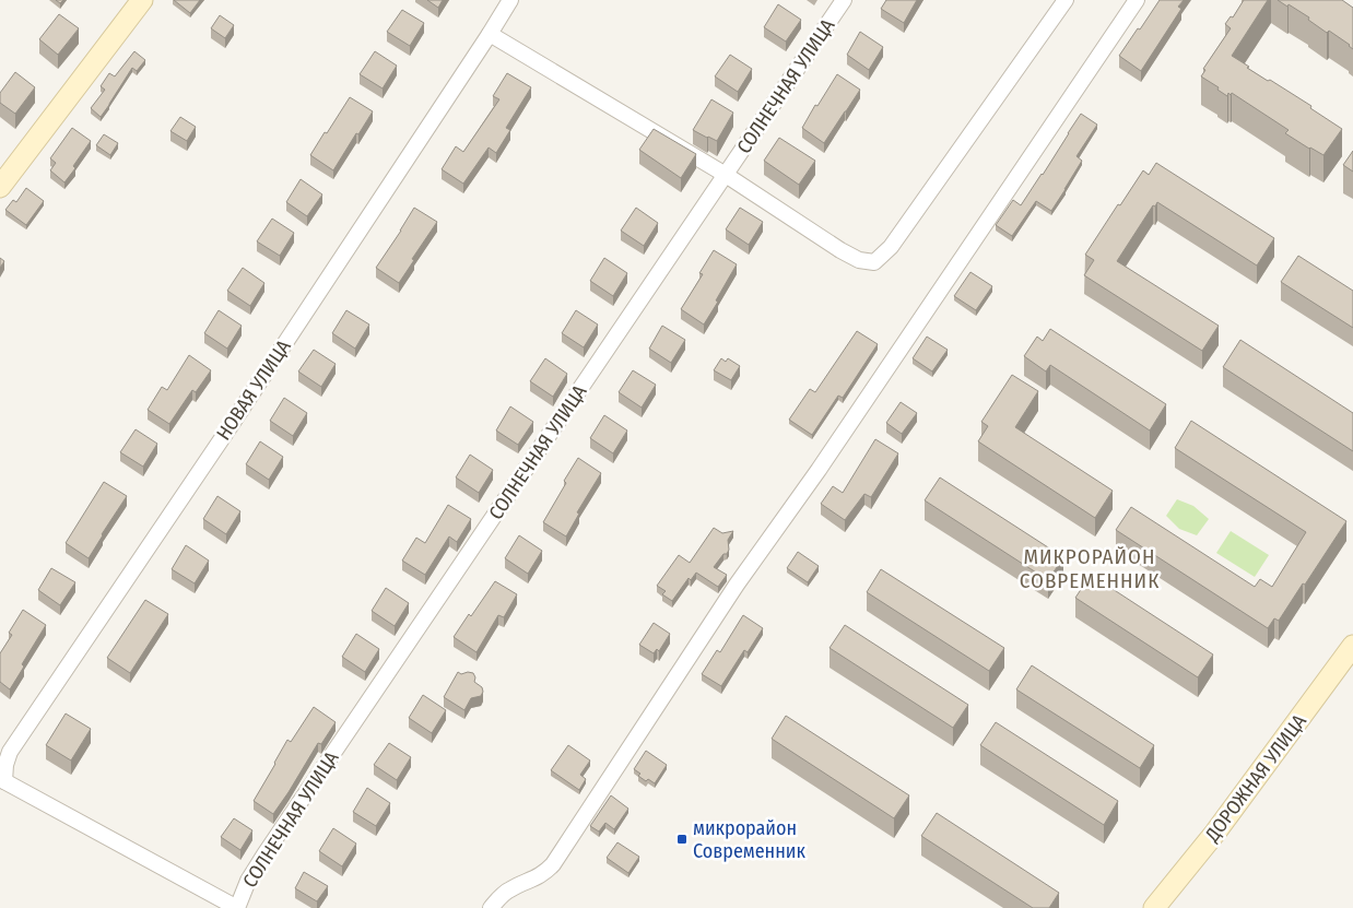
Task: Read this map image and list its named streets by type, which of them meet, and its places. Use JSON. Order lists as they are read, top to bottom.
{
  "streets": {
    "main road": ["ДОРОЖНАЯ УЛИЦА"],
    "street": ["СОЛНЕЧНАЯ УЛИЦА", "НОВАЯ УЛИЦА"]
  },
  "districts": ["МИКРОРАЙОН СОВРЕМЕННИК"],
  "places": {
    "transit": ["микрорайон Современник"]
  }
}
